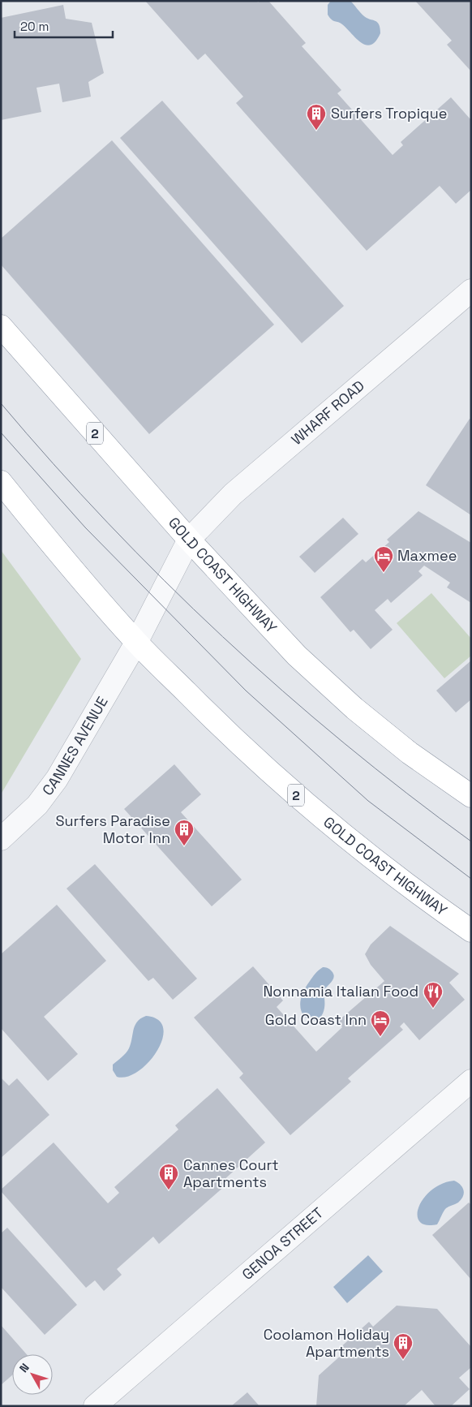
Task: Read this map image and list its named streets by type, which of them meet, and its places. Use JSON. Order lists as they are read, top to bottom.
{
  "streets": {
    "highway": ["2", "GOLD COAST HIGHWAY"],
    "street": ["WHARF ROAD", "CANNES AVENUE", "GENOA STREET"]
  },
  "crossings": [
    ["WHARF ROAD", "GOLD COAST HIGHWAY"],
    ["WHARF ROAD", "CANNES AVENUE"],
    ["GOLD COAST HIGHWAY", "CANNES AVENUE"]
  ],
  "places": {
    "building": [
      "Surfers Tropique",
      "Surfers Paradise Motor Inn",
      "Cannes Court Apartments",
      "Coolamon Holiday Apartments"
    ],
    "hotel": ["Maxmee", "Gold Coast Inn"],
    "restaurant": ["Nonnamia Italian Food"]
  },
  "scale_bar": "20 m",
  "north": "top left"
}
